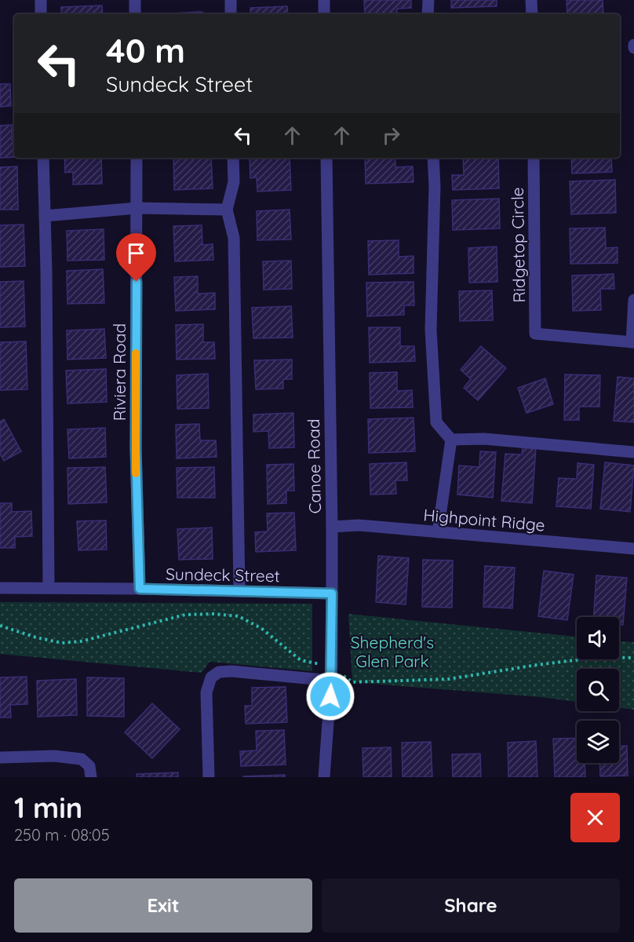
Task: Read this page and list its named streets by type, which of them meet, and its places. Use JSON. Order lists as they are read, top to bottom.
{
  "streets": {
    "street": [
      "Ridgetop Circle",
      "Riviera Road",
      "Canoe Road",
      "Highpoint Ridge",
      "Sundeck Street"
    ]
  },
  "crossings": [
    ["Riviera Road", "Sundeck Street"],
    ["Canoe Road", "Highpoint Ridge"],
    ["Canoe Road", "Sundeck Street"]
  ],
  "parks": ["Shepherd's Glen Park"],
  "page": {
    "turn": ["40 m", "Sundeck Street"],
    "heading": ["1 min", "250 m · 08:05"],
    "buttons": ["Exit", "Share"]
  }
}
